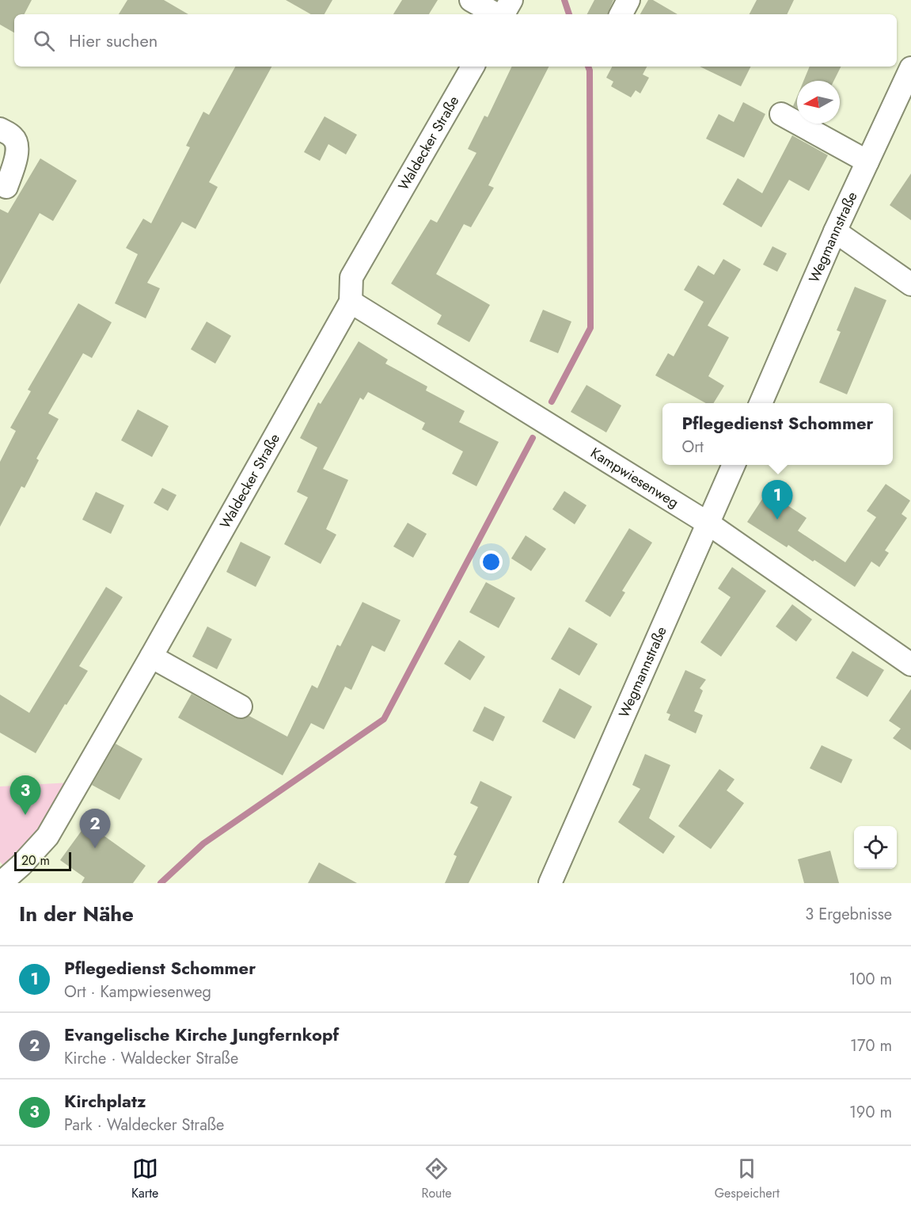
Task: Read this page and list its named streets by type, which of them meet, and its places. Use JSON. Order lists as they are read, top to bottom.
{
  "streets": {
    "street": ["Waldecker Straße", "Wegmannstraße", "Kampwiesenweg"]
  },
  "crossings": [
    ["Waldecker Straße", "Kampwiesenweg"],
    ["Wegmannstraße", "Kampwiesenweg"]
  ],
  "scale_bar": "20 m",
  "north": "left",
  "page": {
    "search": "Hier suchen",
    "popup": ["Pflegedienst Schommer", "Ort"],
    "pins": ["1", "3", "2"],
    "scale": "20 m",
    "heading": ["In der Nähe", "3 Ergebnisse"],
    "list": [
      {
        "mark": "1",
        "name": "Pflegedienst Schommer",
        "note": "Ort · Kampwiesenweg",
        "value": "100 m"
      },
      {
        "mark": "2",
        "name": "Evangelische Kirche Jungfernkopf",
        "note": "Kirche · Waldecker Straße",
        "value": "170 m"
      },
      {
        "mark": "3",
        "name": "Kirchplatz",
        "note": "Park · Waldecker Straße",
        "value": "190 m"
      }
    ],
    "nav": ["Karte", "Route", "Gespeichert"]
  }
}
